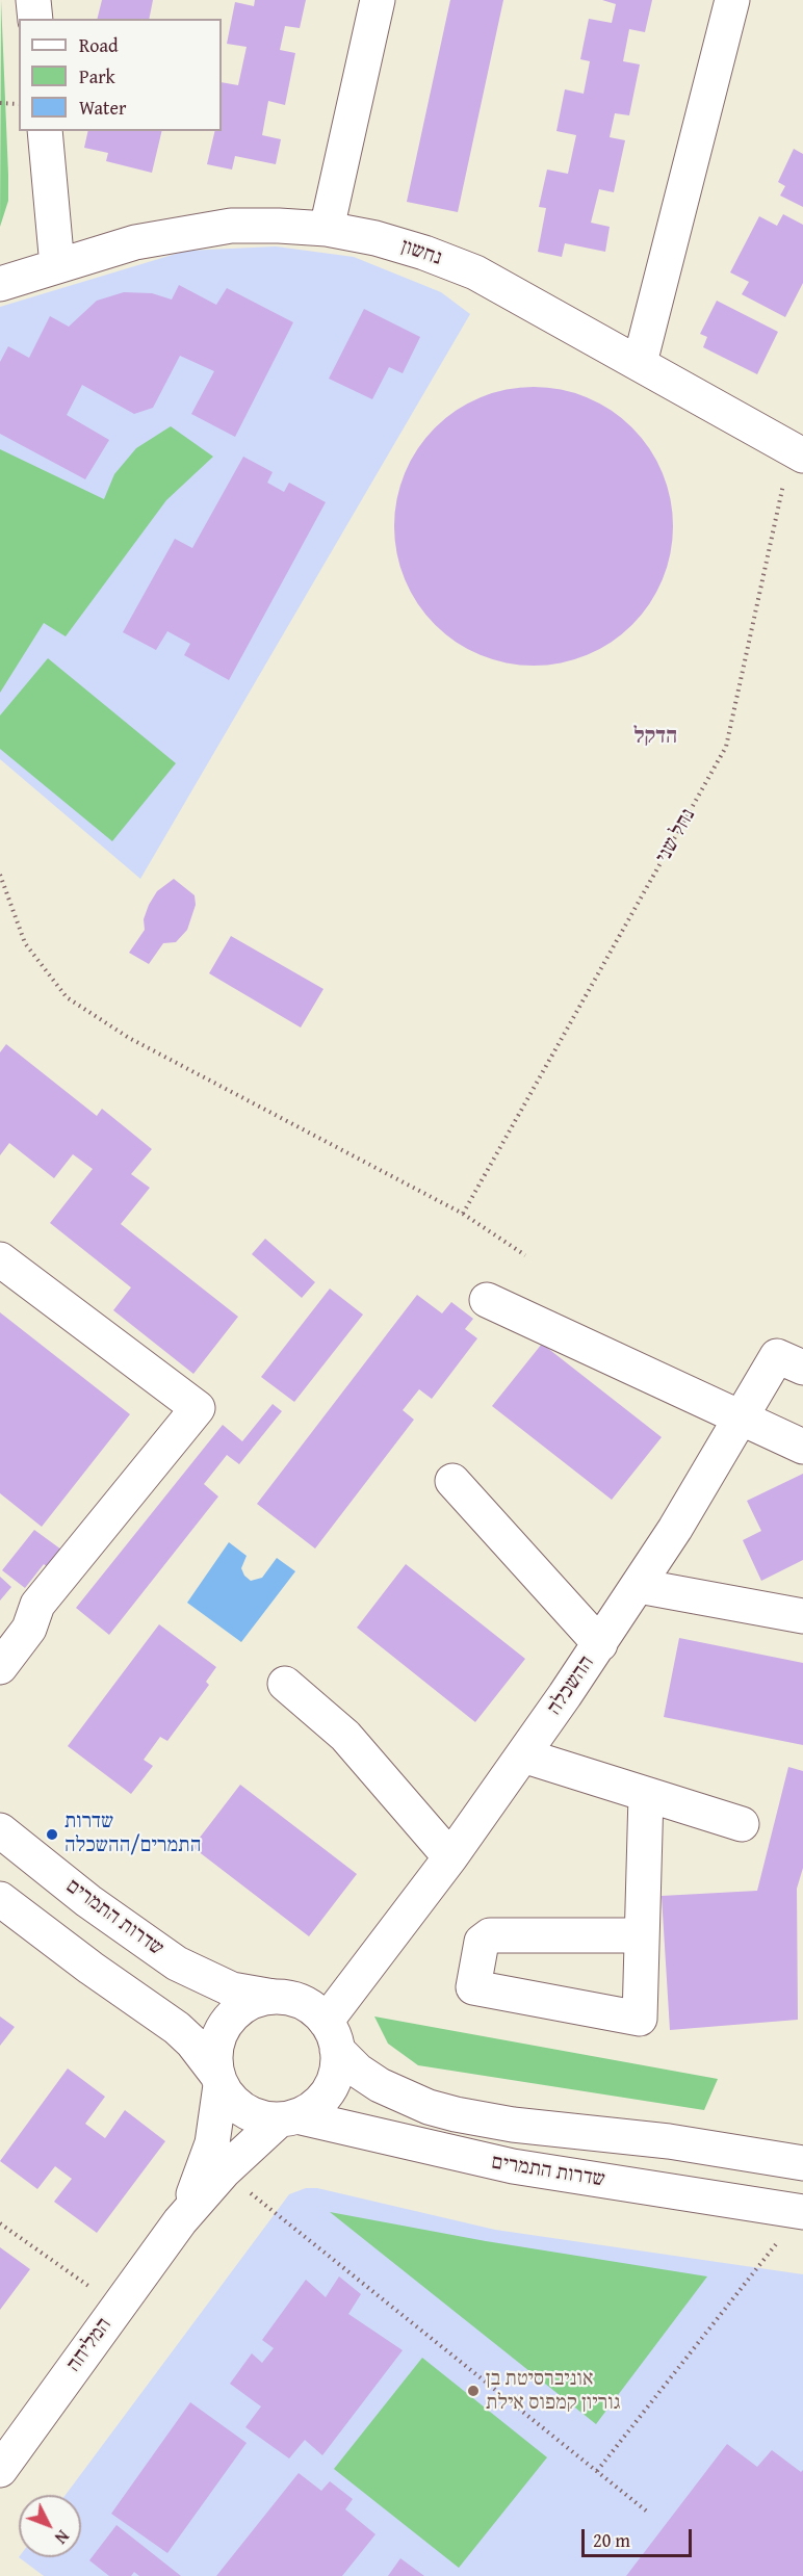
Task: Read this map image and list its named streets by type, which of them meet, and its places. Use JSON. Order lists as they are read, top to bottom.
{
  "streets": {
    "street": [
      "נחשון",
      "ההשכלה",
      "שדרות התמרים",
      "המליחה"
    ],
    "path": ["נחל שני"]
  },
  "crossings": [
    ["נחשון", "נחל שני"],
    ["ההשכלה", "שדרות התמרים"],
    ["ההשכלה", "המליחה"],
    ["שדרות התמרים", "המליחה"]
  ],
  "districts": ["הדקל"],
  "places": ["שדרות התמרים/ההשכלה", "אוניברסיטת בן גוריון קמפוס אילת"],
  "legend": ["Road", "Park", "Water"],
  "scale_bar": "20 m",
  "north": "bottom right"
}
